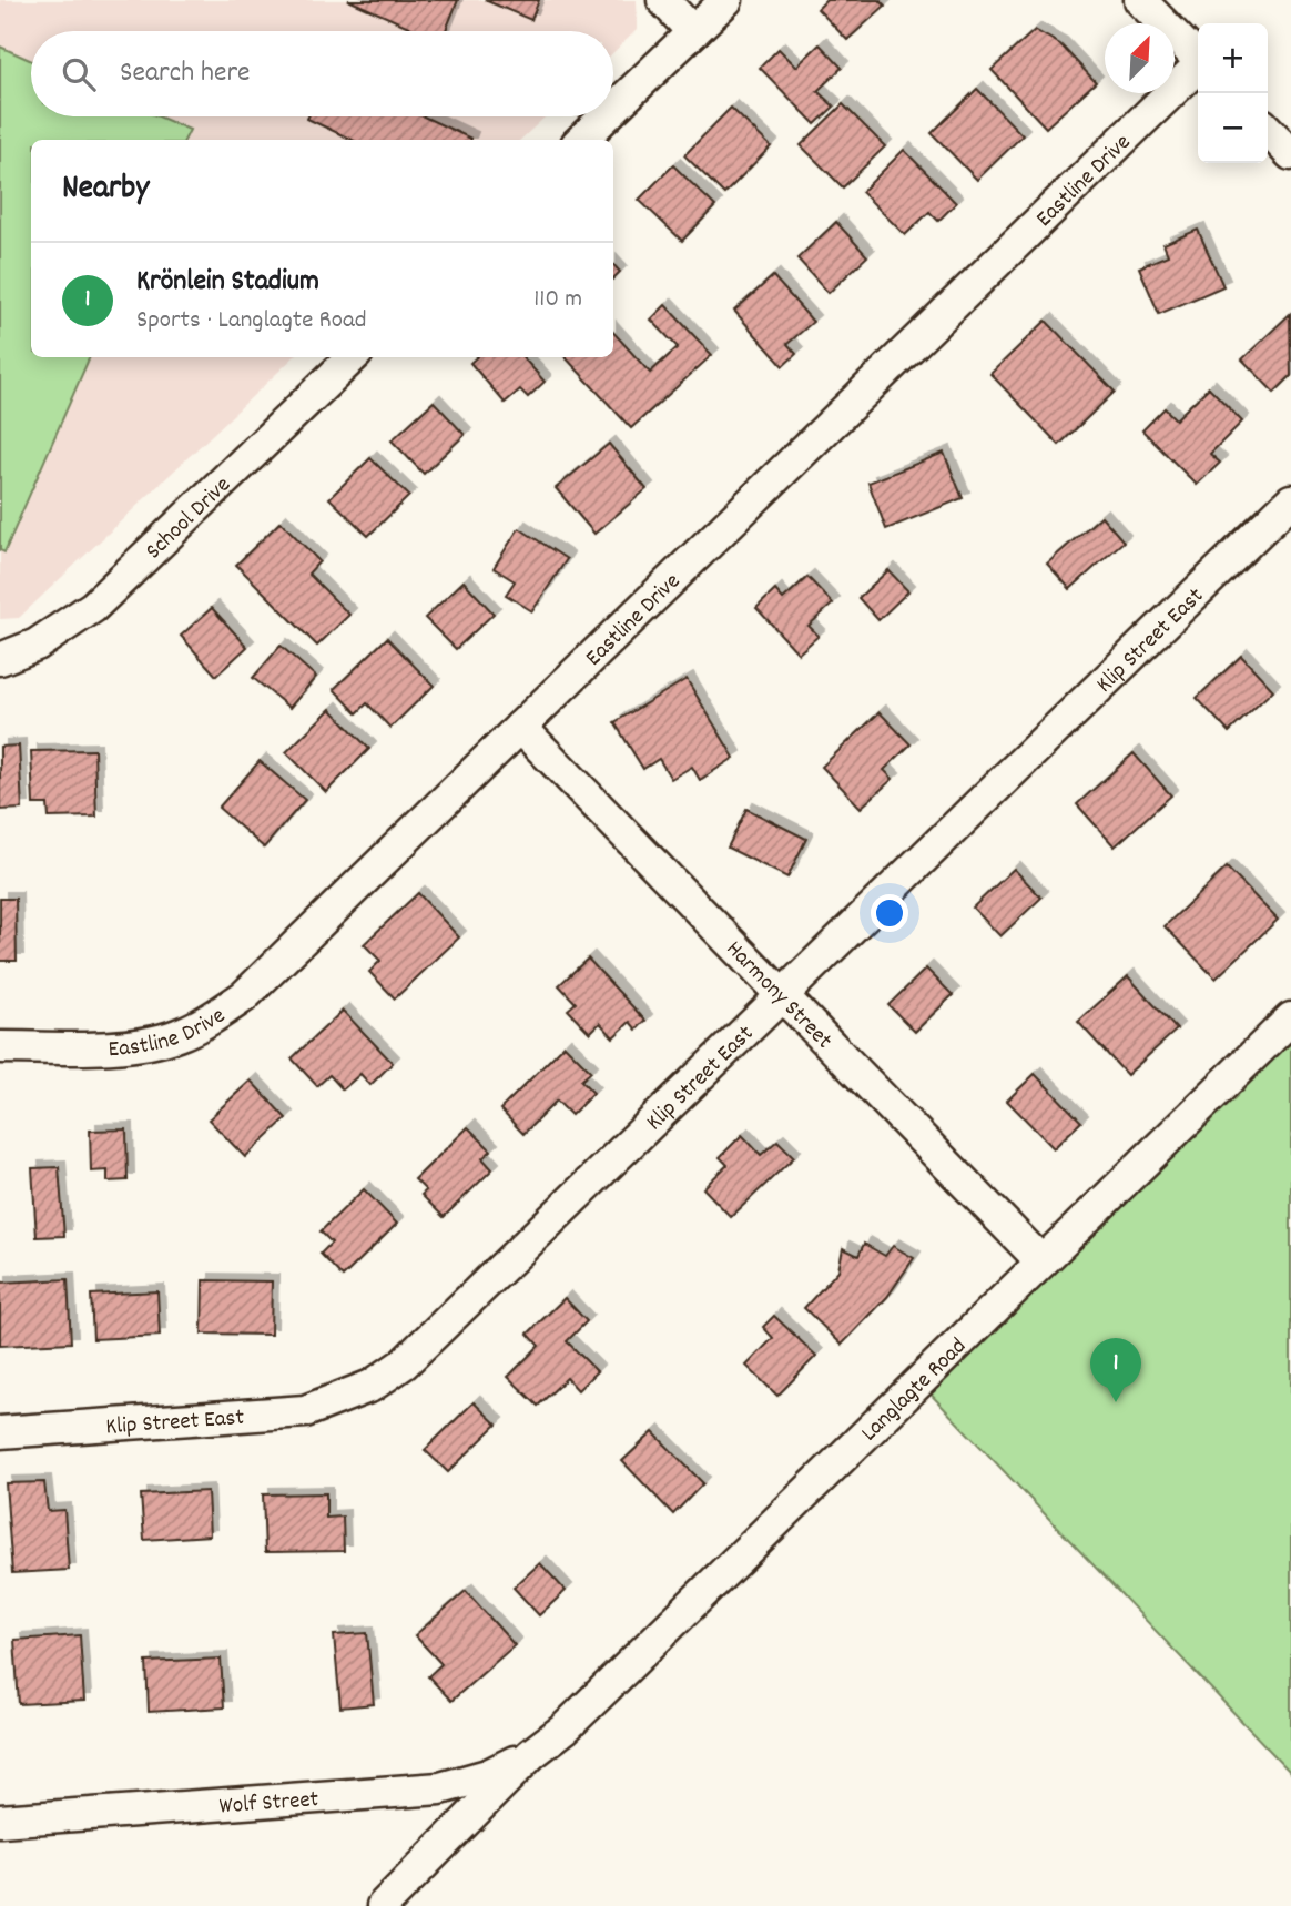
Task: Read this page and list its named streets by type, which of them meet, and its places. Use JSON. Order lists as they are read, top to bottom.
{
  "streets": {
    "street": [
      "Eastline Drive",
      "School Drive",
      "Klip Street East",
      "Harmony Street",
      "Langlagte Road",
      "Wolf Street"
    ]
  },
  "crossings": [
    ["Eastline Drive", "Harmony Street"],
    ["Klip Street East", "Harmony Street"],
    ["Harmony Street", "Langlagte Road"],
    ["Langlagte Road", "Wolf Street"]
  ],
  "north": "top right",
  "page": {
    "map_buttons": ["+", "−"],
    "search": "Search here",
    "heading": "Nearby",
    "list": [
      {
        "mark": "1",
        "name": "Krönlein Stadium",
        "note": "Sports · Langlagte Road",
        "value": "110 m"
      }
    ],
    "pins": "1"
  }
}
